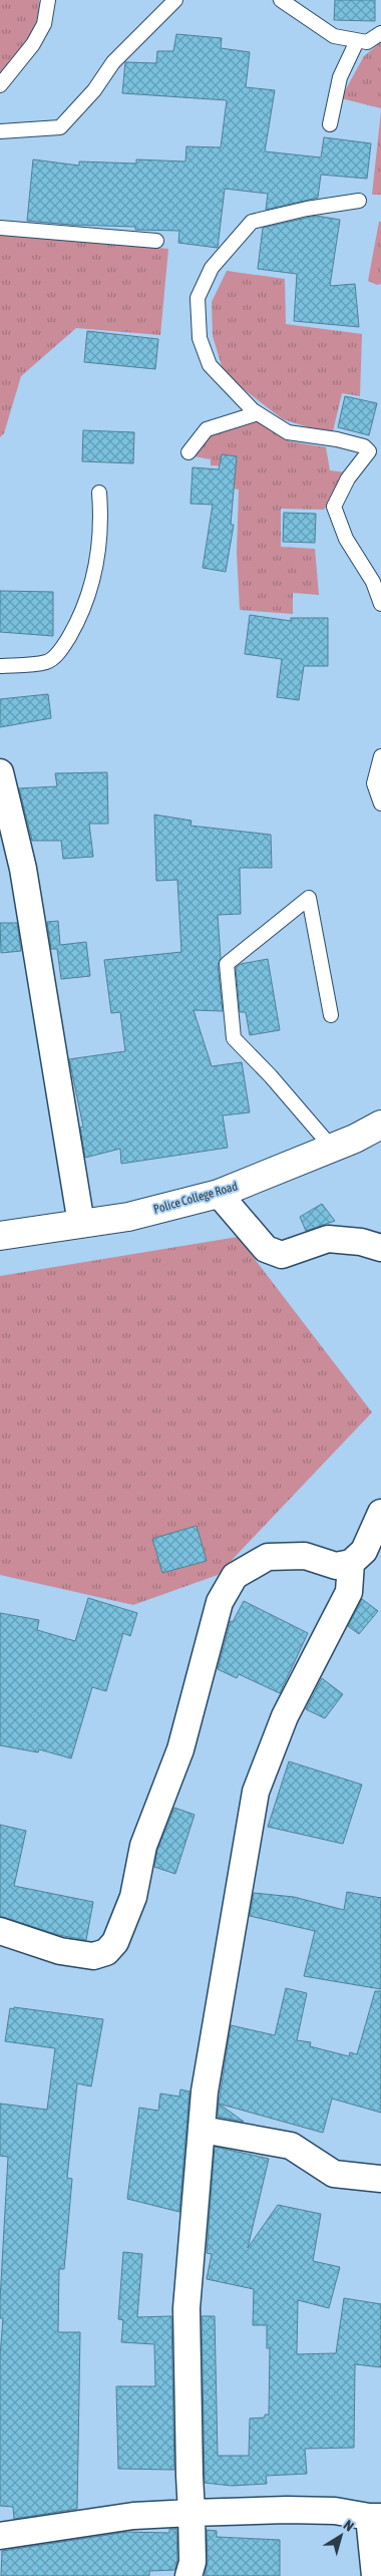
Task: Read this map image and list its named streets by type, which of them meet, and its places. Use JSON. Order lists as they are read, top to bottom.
{
  "streets": {
    "street": ["Police College Road"]
  },
  "north": "top right"
}
